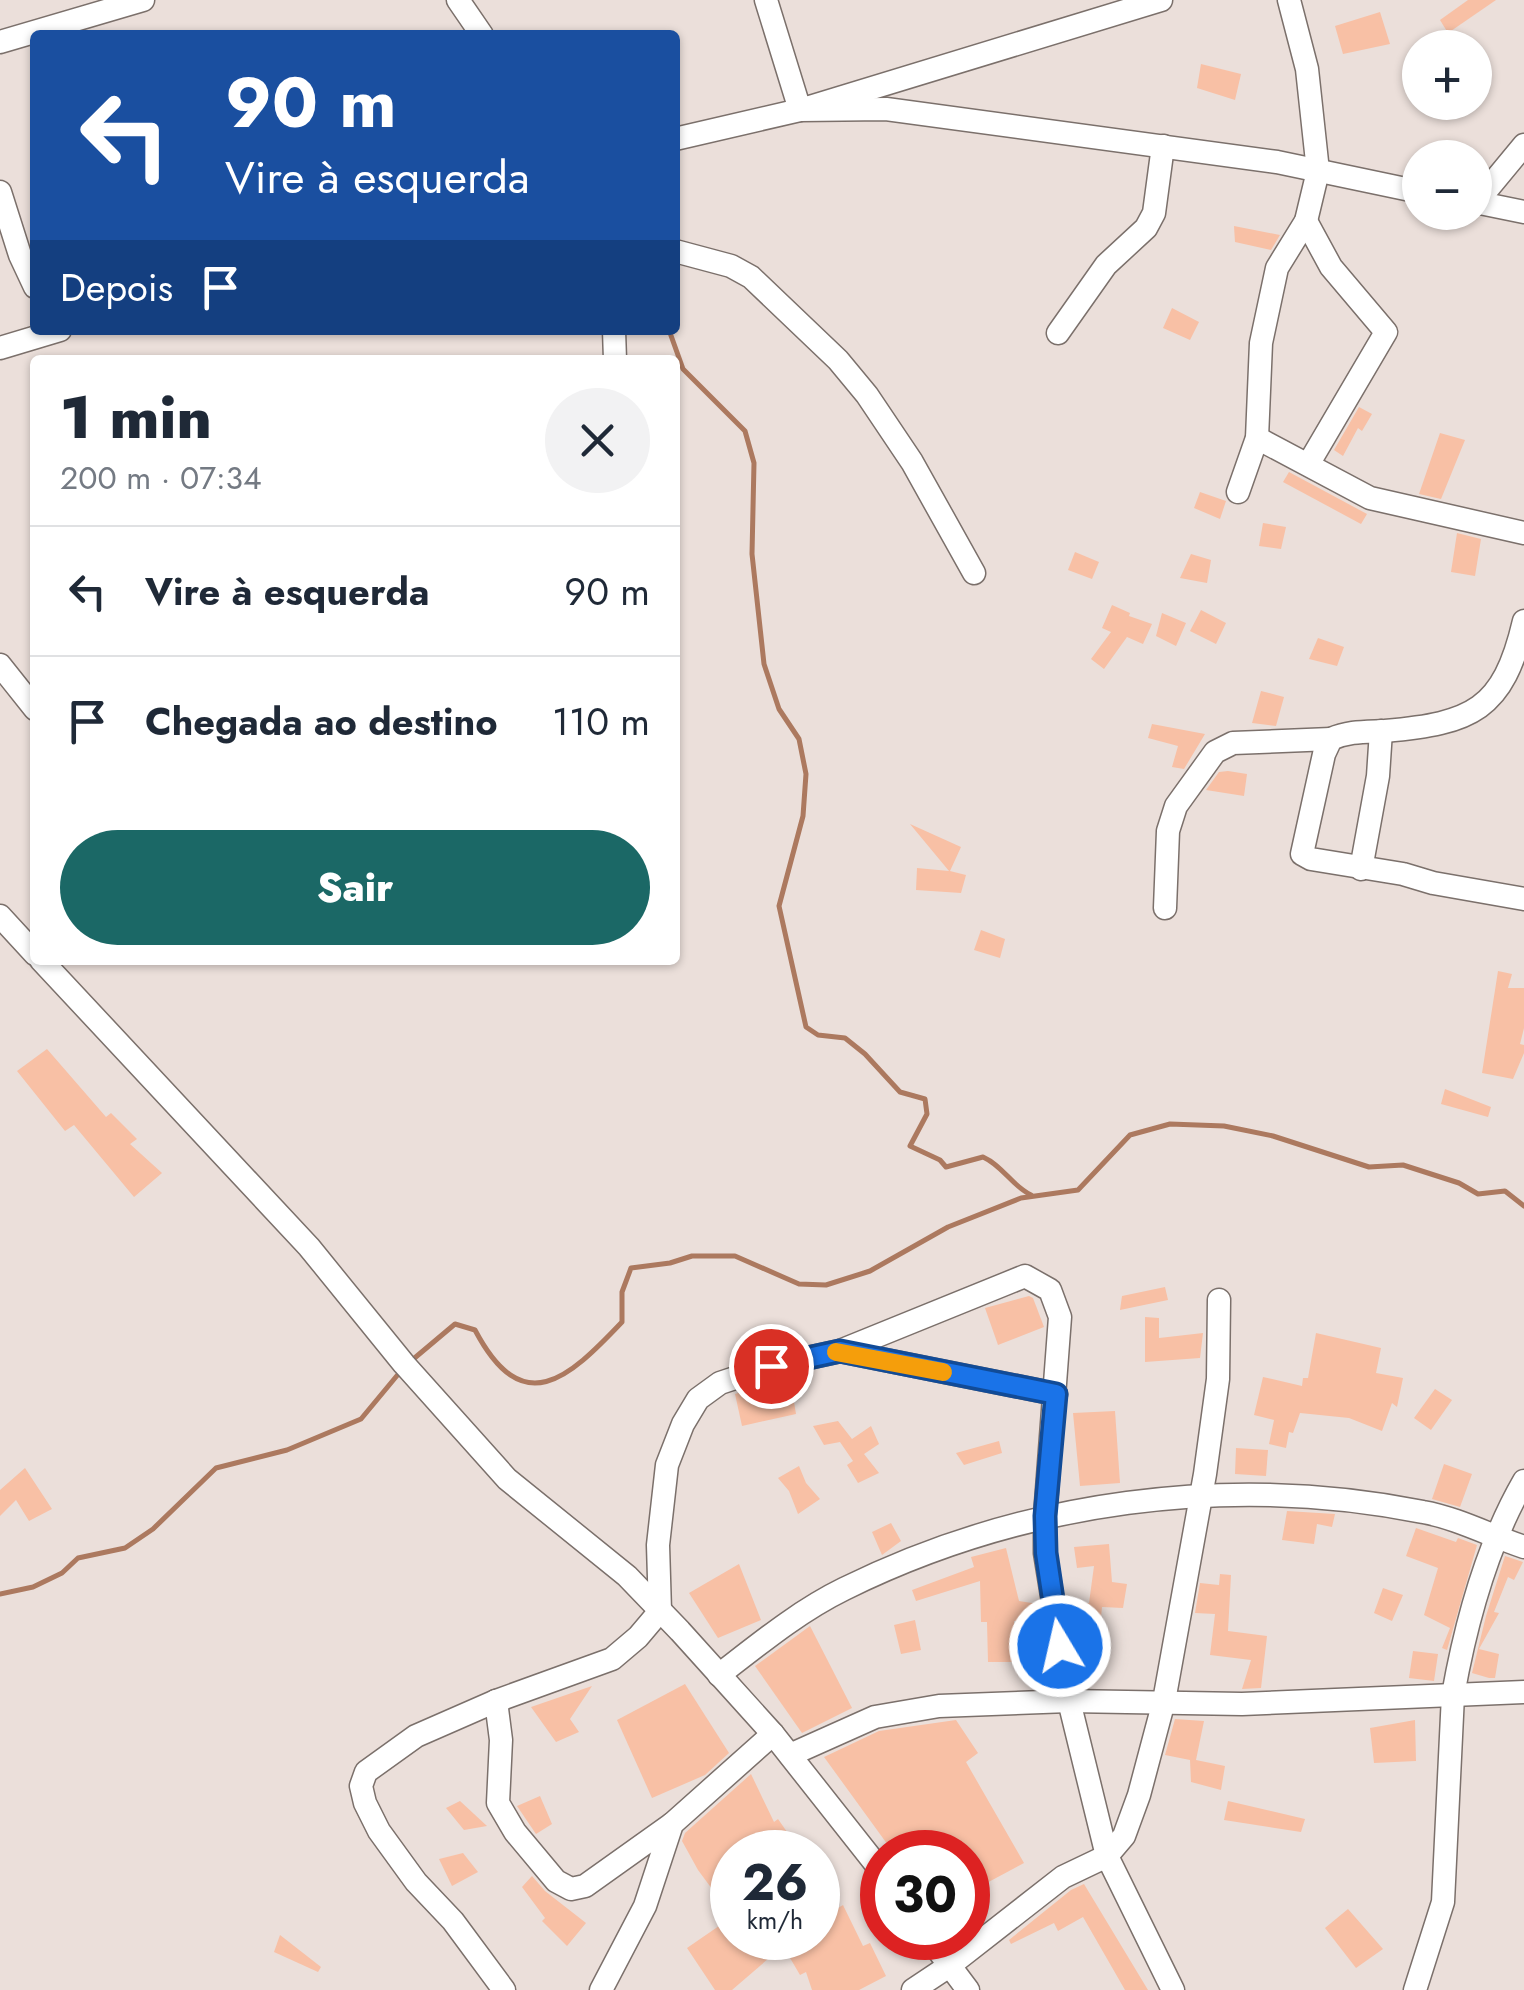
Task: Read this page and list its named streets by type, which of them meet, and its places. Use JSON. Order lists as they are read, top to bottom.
{
  "page": {
    "map_buttons": ["+", "−"],
    "turn": ["90 m", "Vire à esquerda"],
    "then": "Depois",
    "heading": ["1 min", "200 m · 07:34"],
    "list": [
      {
        "name": "Vire à esquerda",
        "value": "90 m"
      },
      {
        "name": "Chegada ao destino",
        "value": "110 m"
      }
    ],
    "buttons": "Sair",
    "speed": "26 km/h",
    "limit": "30"
  }
}
